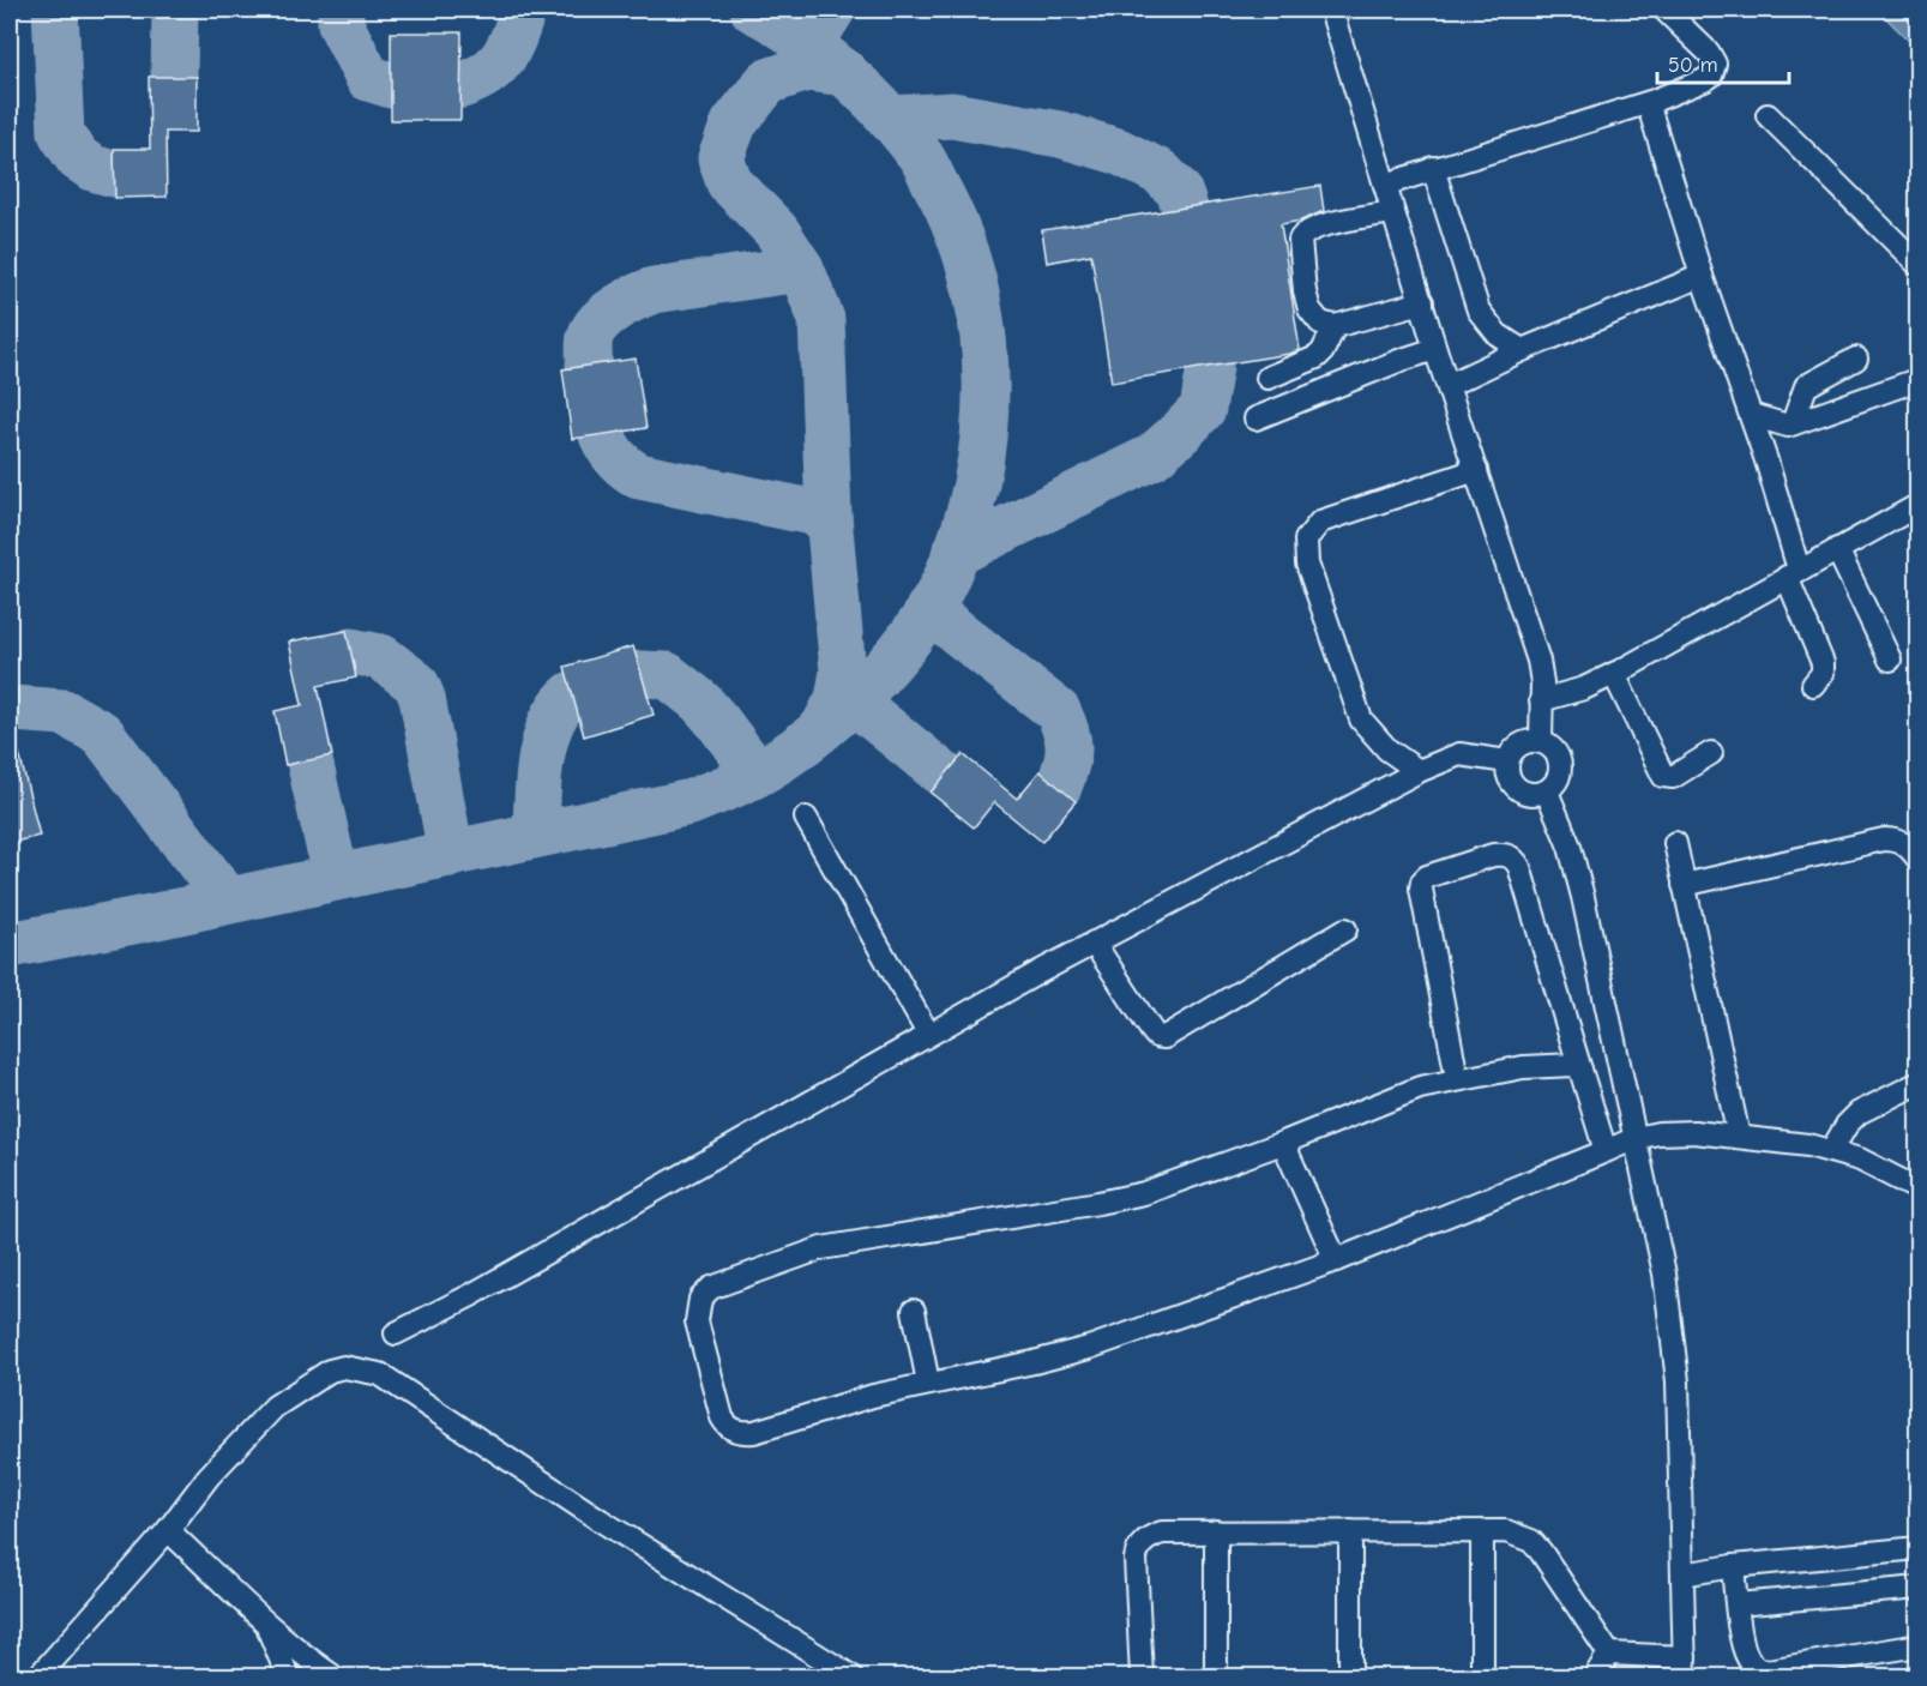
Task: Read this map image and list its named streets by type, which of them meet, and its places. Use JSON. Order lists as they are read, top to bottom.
{
  "scale_bar": "50 m"
}
